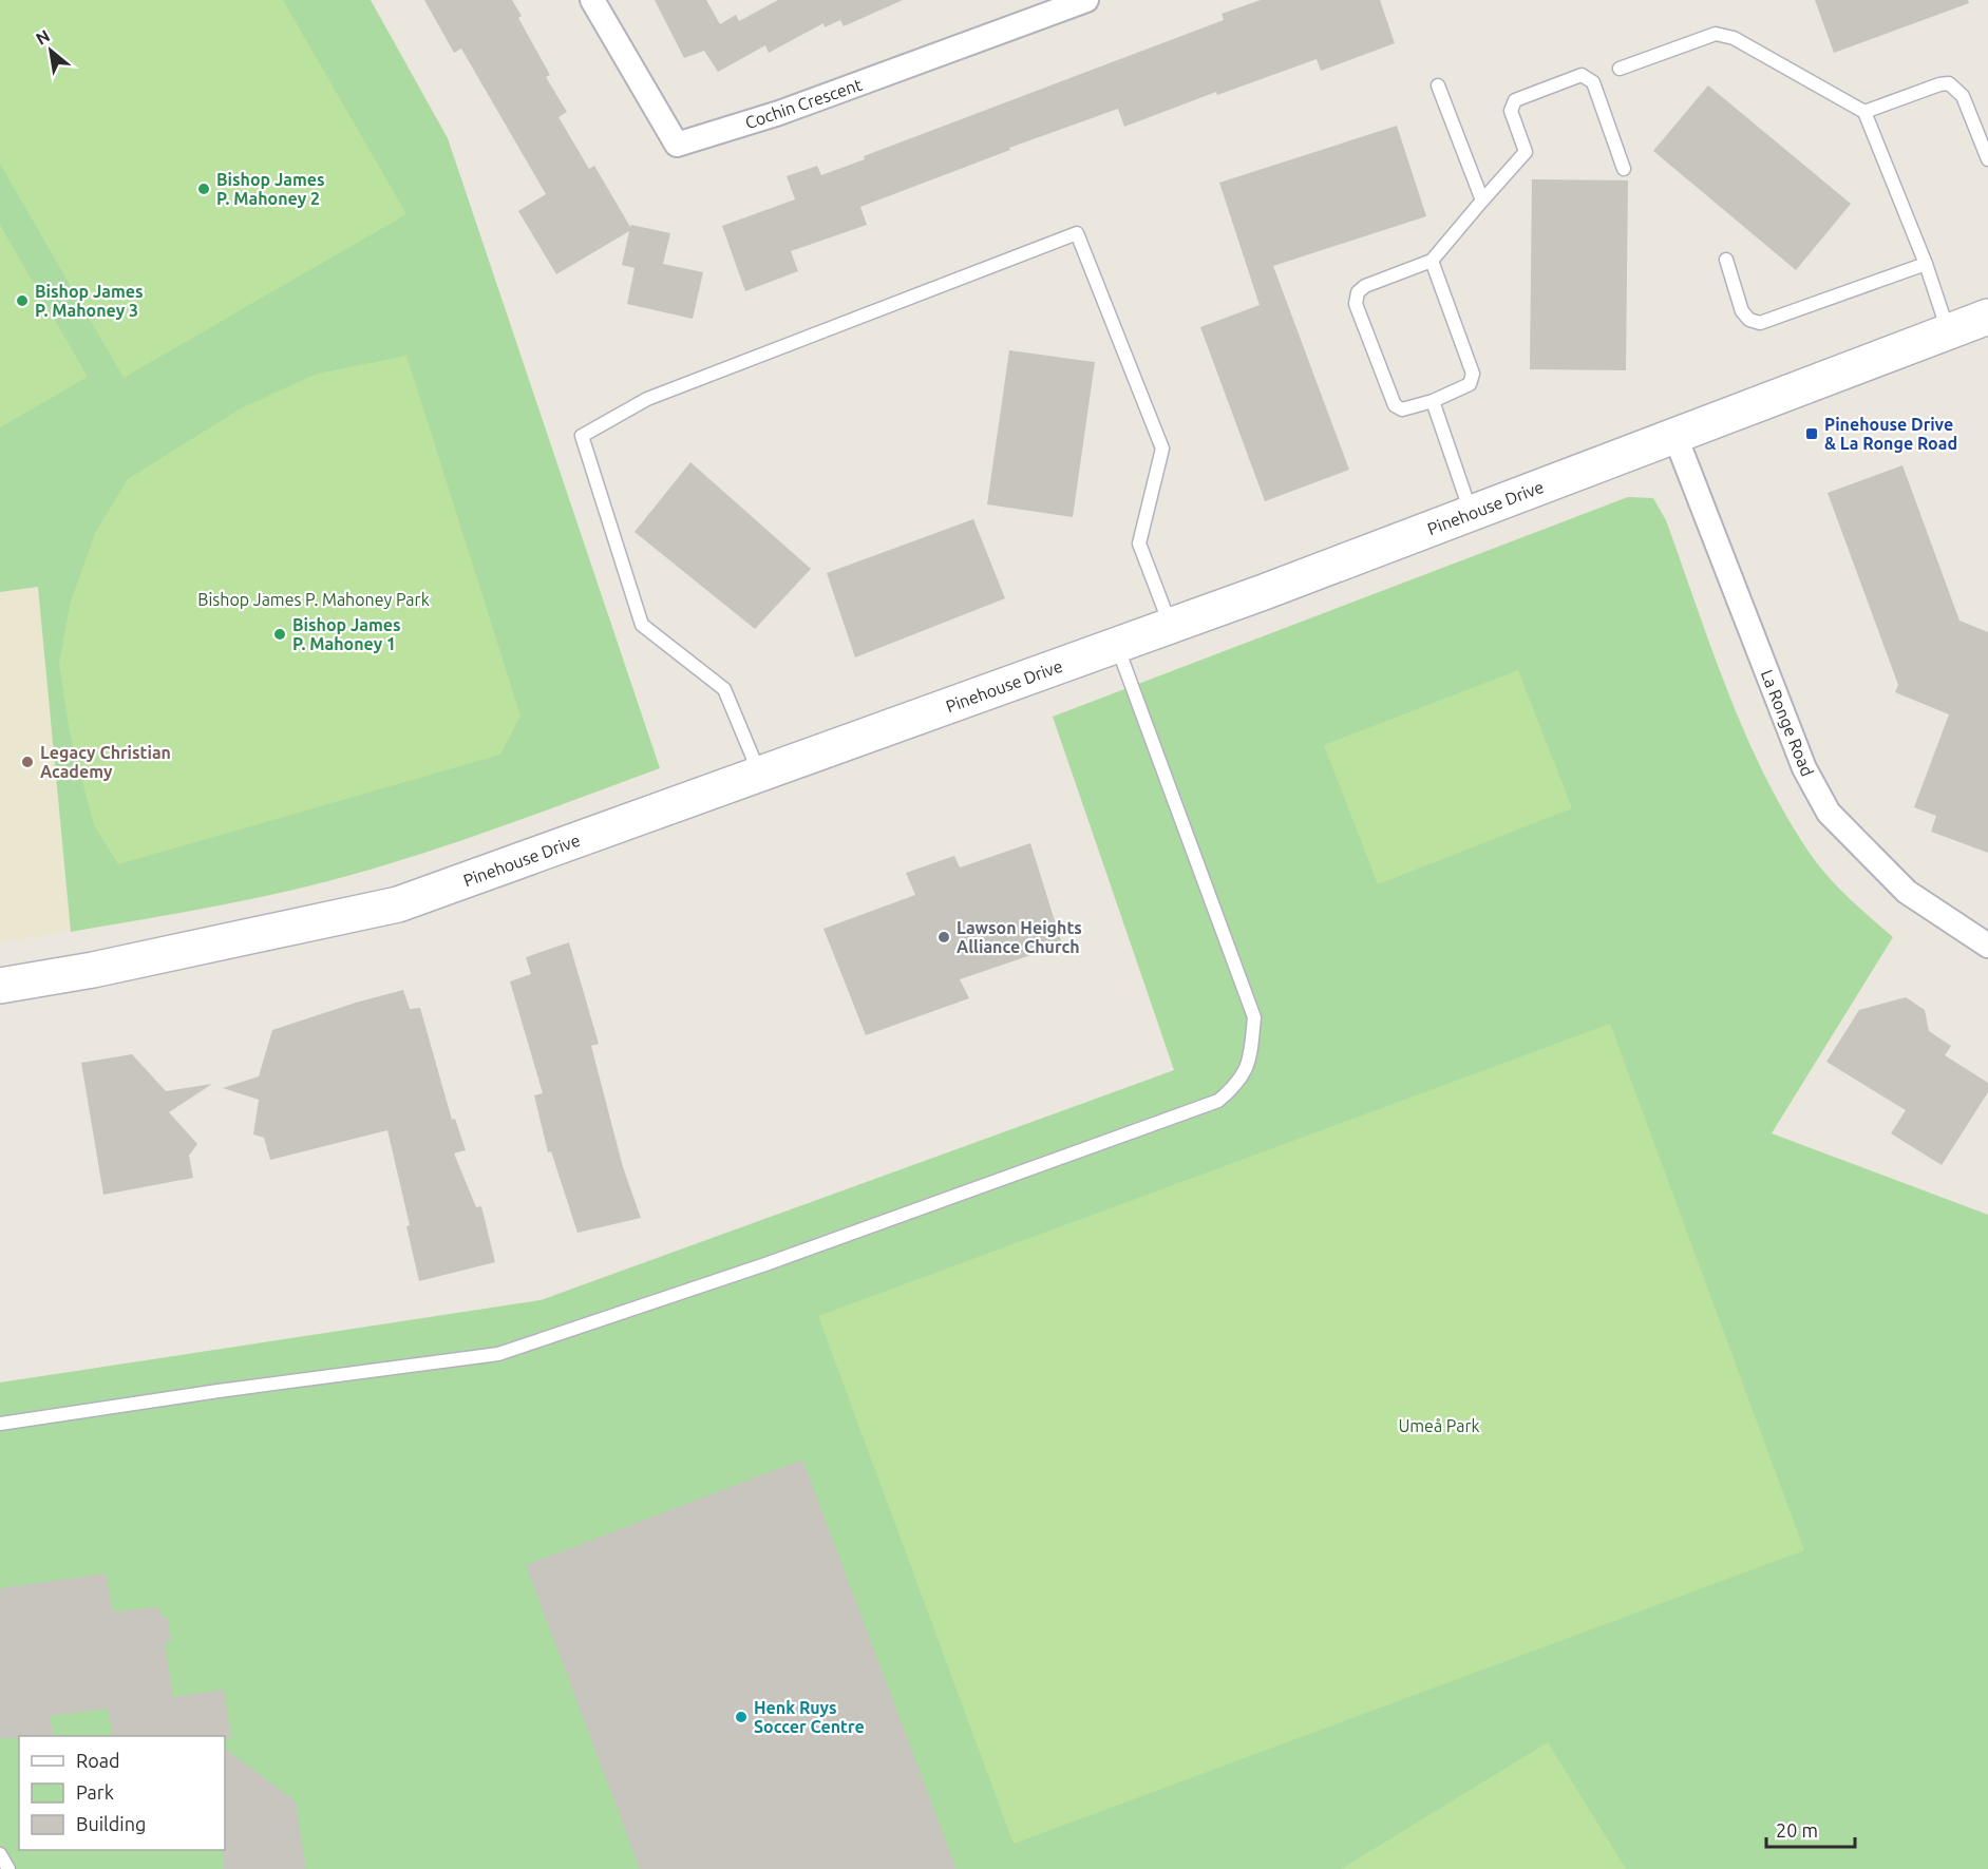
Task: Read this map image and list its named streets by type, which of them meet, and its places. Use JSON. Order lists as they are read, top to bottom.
{
  "streets": {
    "street": ["Cochin Crescent", "Pinehouse Drive", "La Ronge Road"]
  },
  "crossings": [
    ["Pinehouse Drive", "La Ronge Road"]
  ],
  "parks": ["Bishop James P. Mahoney Park", "Umeå Park"],
  "places": {
    "other": [
      "Bishop James P. Mahoney 2",
      "Bishop James P. Mahoney 3",
      "Bishop James P. Mahoney 1",
      "Legacy Christian Academy",
      "Lawson Heights Alliance Church",
      "Henk Ruys Soccer Centre"
    ],
    "transit": ["Pinehouse Drive & La Ronge Road"]
  },
  "legend": ["Road", "Park", "Building"],
  "scale_bar": "20 m",
  "north": "top left"
}
